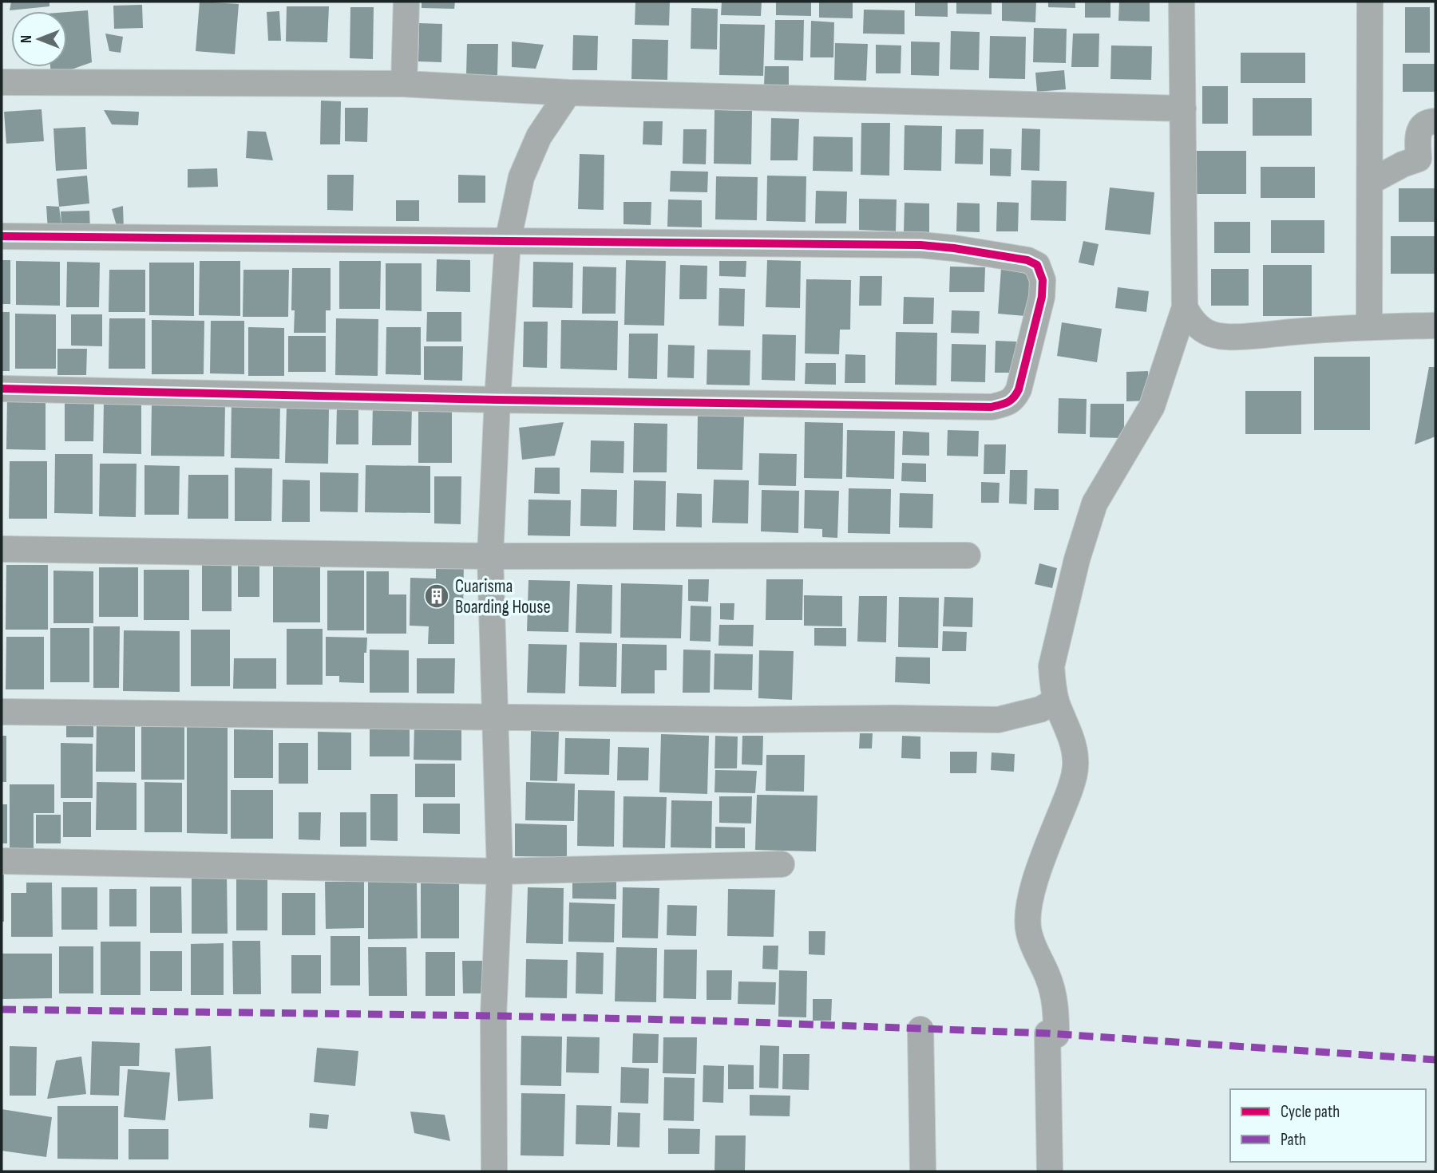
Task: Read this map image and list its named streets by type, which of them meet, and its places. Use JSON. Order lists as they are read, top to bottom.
{
  "places": {
    "building": ["Cuarisma Boarding House"]
  },
  "legend": ["Cycle path", "Path"],
  "north": "left"
}
